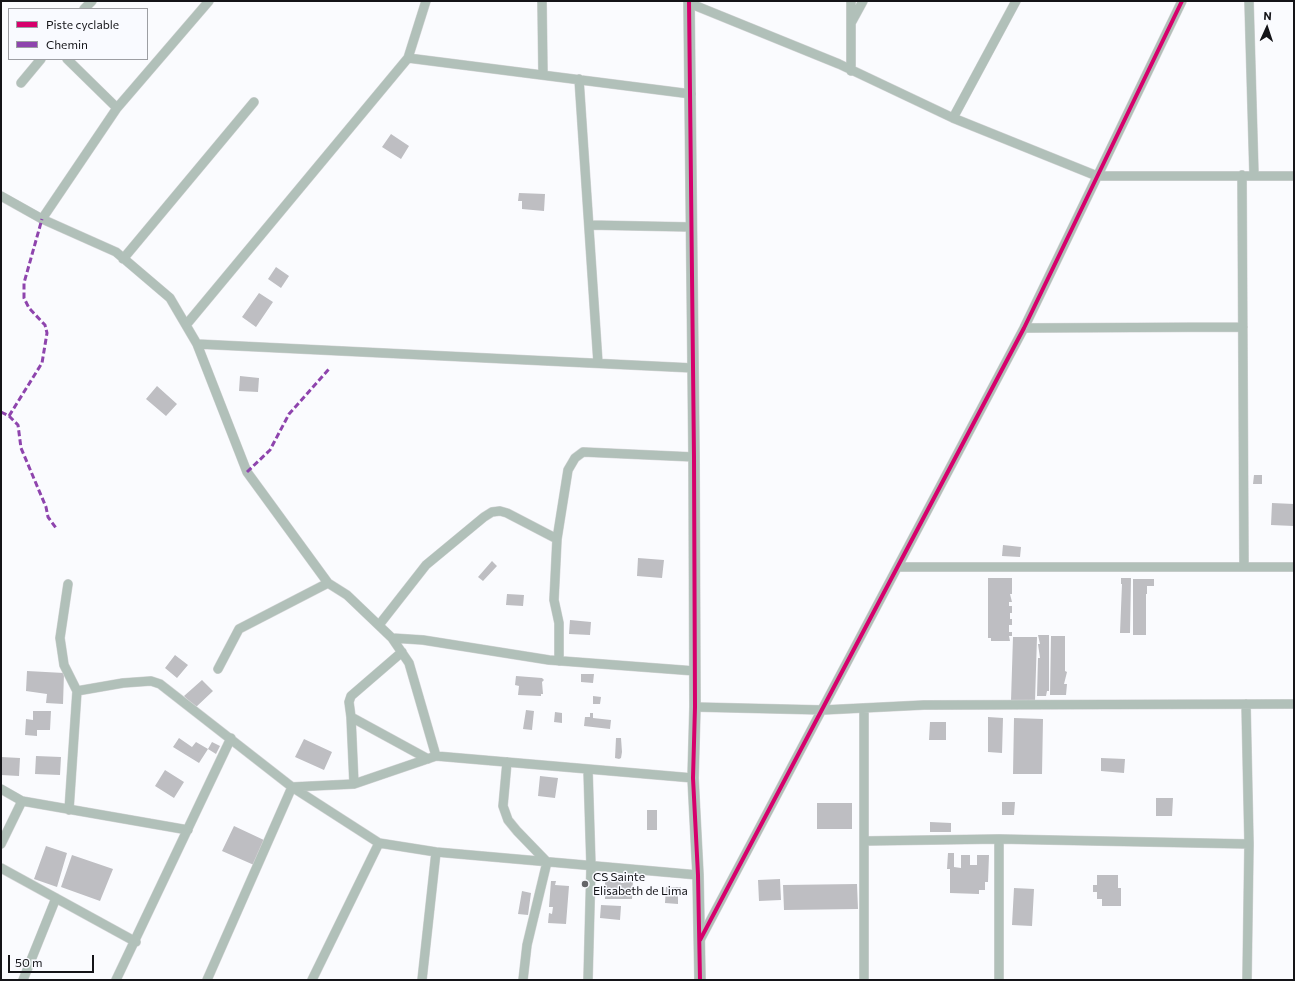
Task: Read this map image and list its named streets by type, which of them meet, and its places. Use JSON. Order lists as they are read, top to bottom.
{
  "places": ["CS Sainte Elisabeth de Lima"],
  "legend": ["Piste cyclable", "Chemin"],
  "scale_bar": "50 m",
  "north": "top"
}
